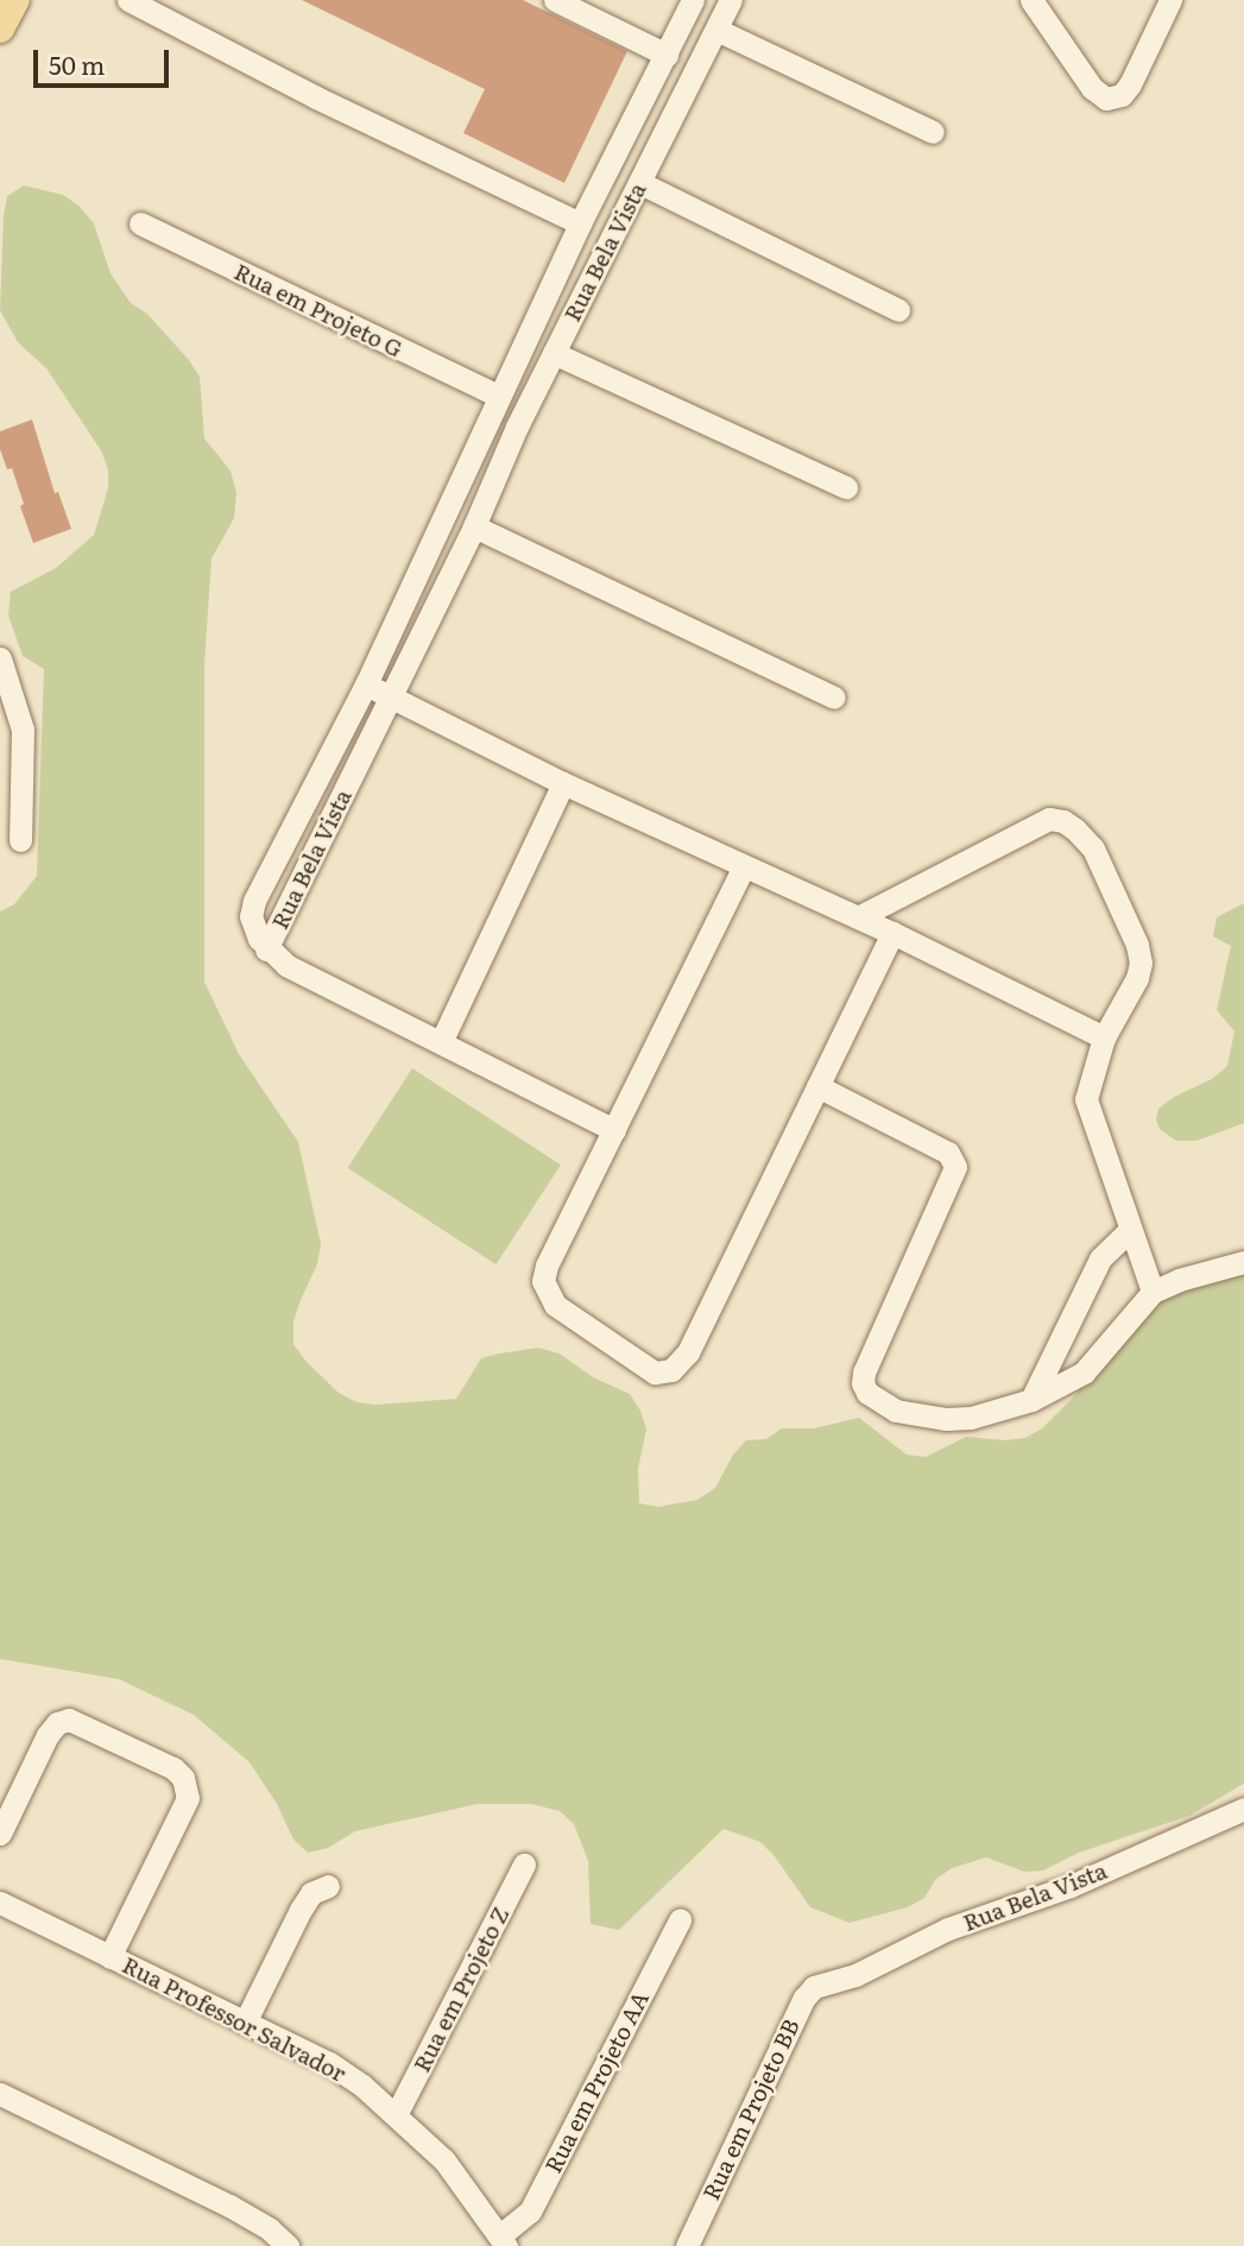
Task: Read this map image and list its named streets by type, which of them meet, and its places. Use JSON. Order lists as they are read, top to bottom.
{
  "streets": {
    "street": [
      "Rua Bela Vista",
      "Rua em Projeto G",
      "Rua em Projeto Z",
      "Rua Professor Salvador",
      "Rua em Projeto AA",
      "Rua em Projeto BB"
    ]
  },
  "crossings": [
    ["Rua Bela Vista", "Rua em Projeto G"],
    ["Rua Bela Vista", "Rua em Projeto BB"],
    ["Rua em Projeto Z", "Rua Professor Salvador"],
    ["Rua Professor Salvador", "Rua em Projeto AA"]
  ],
  "scale_bar": "50 m"
}
